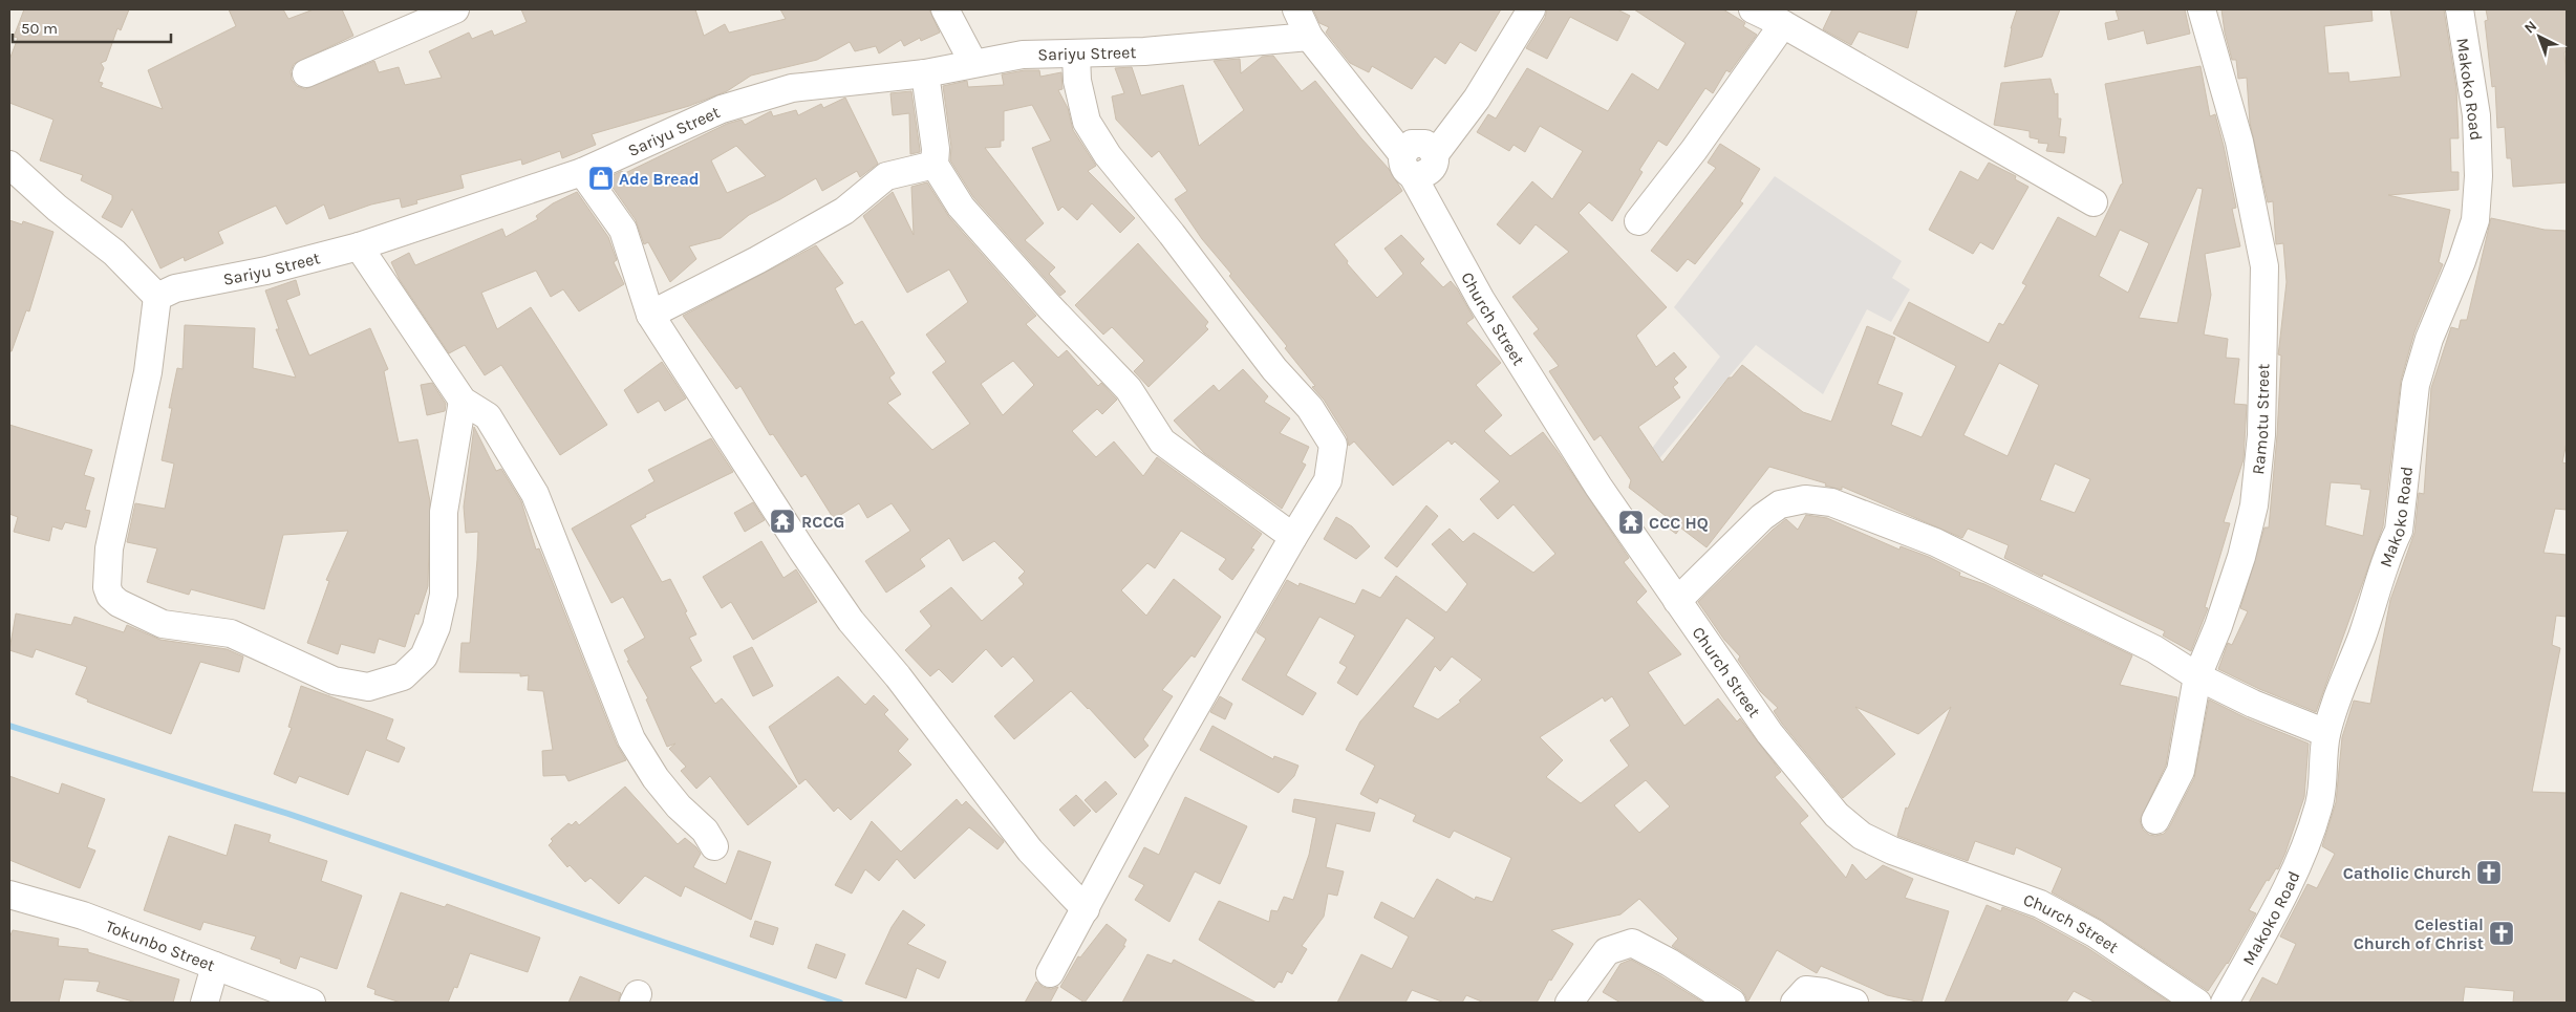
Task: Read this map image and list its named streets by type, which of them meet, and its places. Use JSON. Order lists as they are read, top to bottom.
{
  "streets": {
    "street": [
      "Sariyu Street",
      "Makoko Road",
      "Church Street",
      "Ramotu Street",
      "Tokunbo Street"
    ]
  },
  "crossings": [
    ["Sariyu Street", "Church Street"]
  ],
  "places": {
    "shop": ["Ade Bread"],
    "temple": ["RCCG", "CCC HQ"],
    "church": ["Catholic Church", "Celestial Church of Christ"]
  },
  "scale_bar": "50 m",
  "north": "top left"
}
